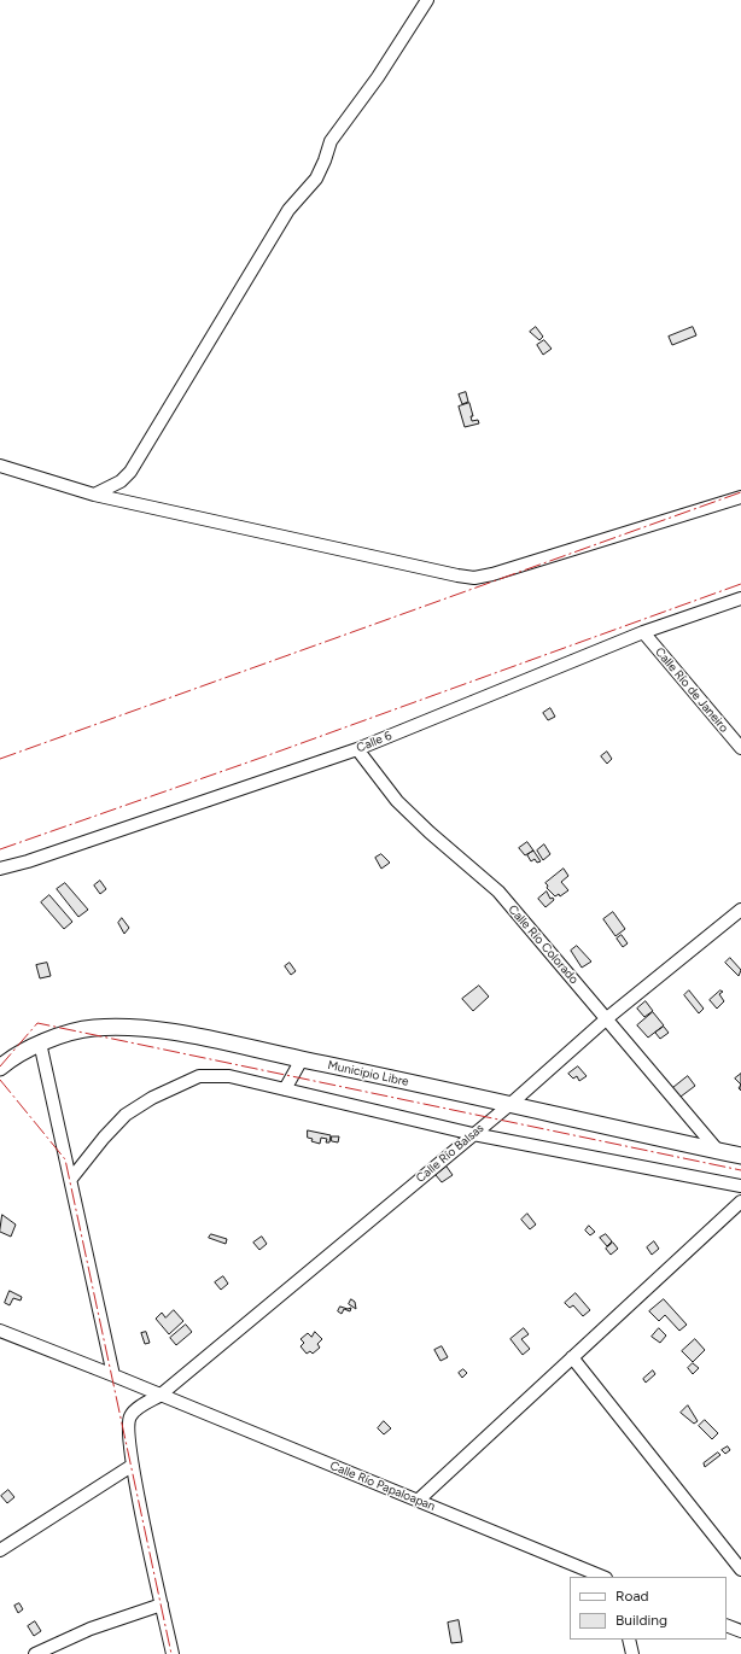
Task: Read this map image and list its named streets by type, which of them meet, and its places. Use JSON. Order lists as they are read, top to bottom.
{
  "streets": {
    "street": [
      "Calle Río de Janeiro",
      "Calle 6",
      "Calle Río Colorado",
      "Municipio Libre",
      "Calle Río Balsas",
      "Calle Río Papaloapan"
    ]
  },
  "crossings": [
    ["Calle Río de Janeiro", "Calle 6"],
    ["Calle 6", "Calle Río Colorado"],
    ["Calle Río Colorado", "Municipio Libre"],
    ["Calle Río Colorado", "Calle Río Balsas"],
    ["Municipio Libre", "Calle Río Balsas"],
    ["Calle Río Balsas", "Calle Río Papaloapan"]
  ],
  "legend": ["Road", "Building"]
}
